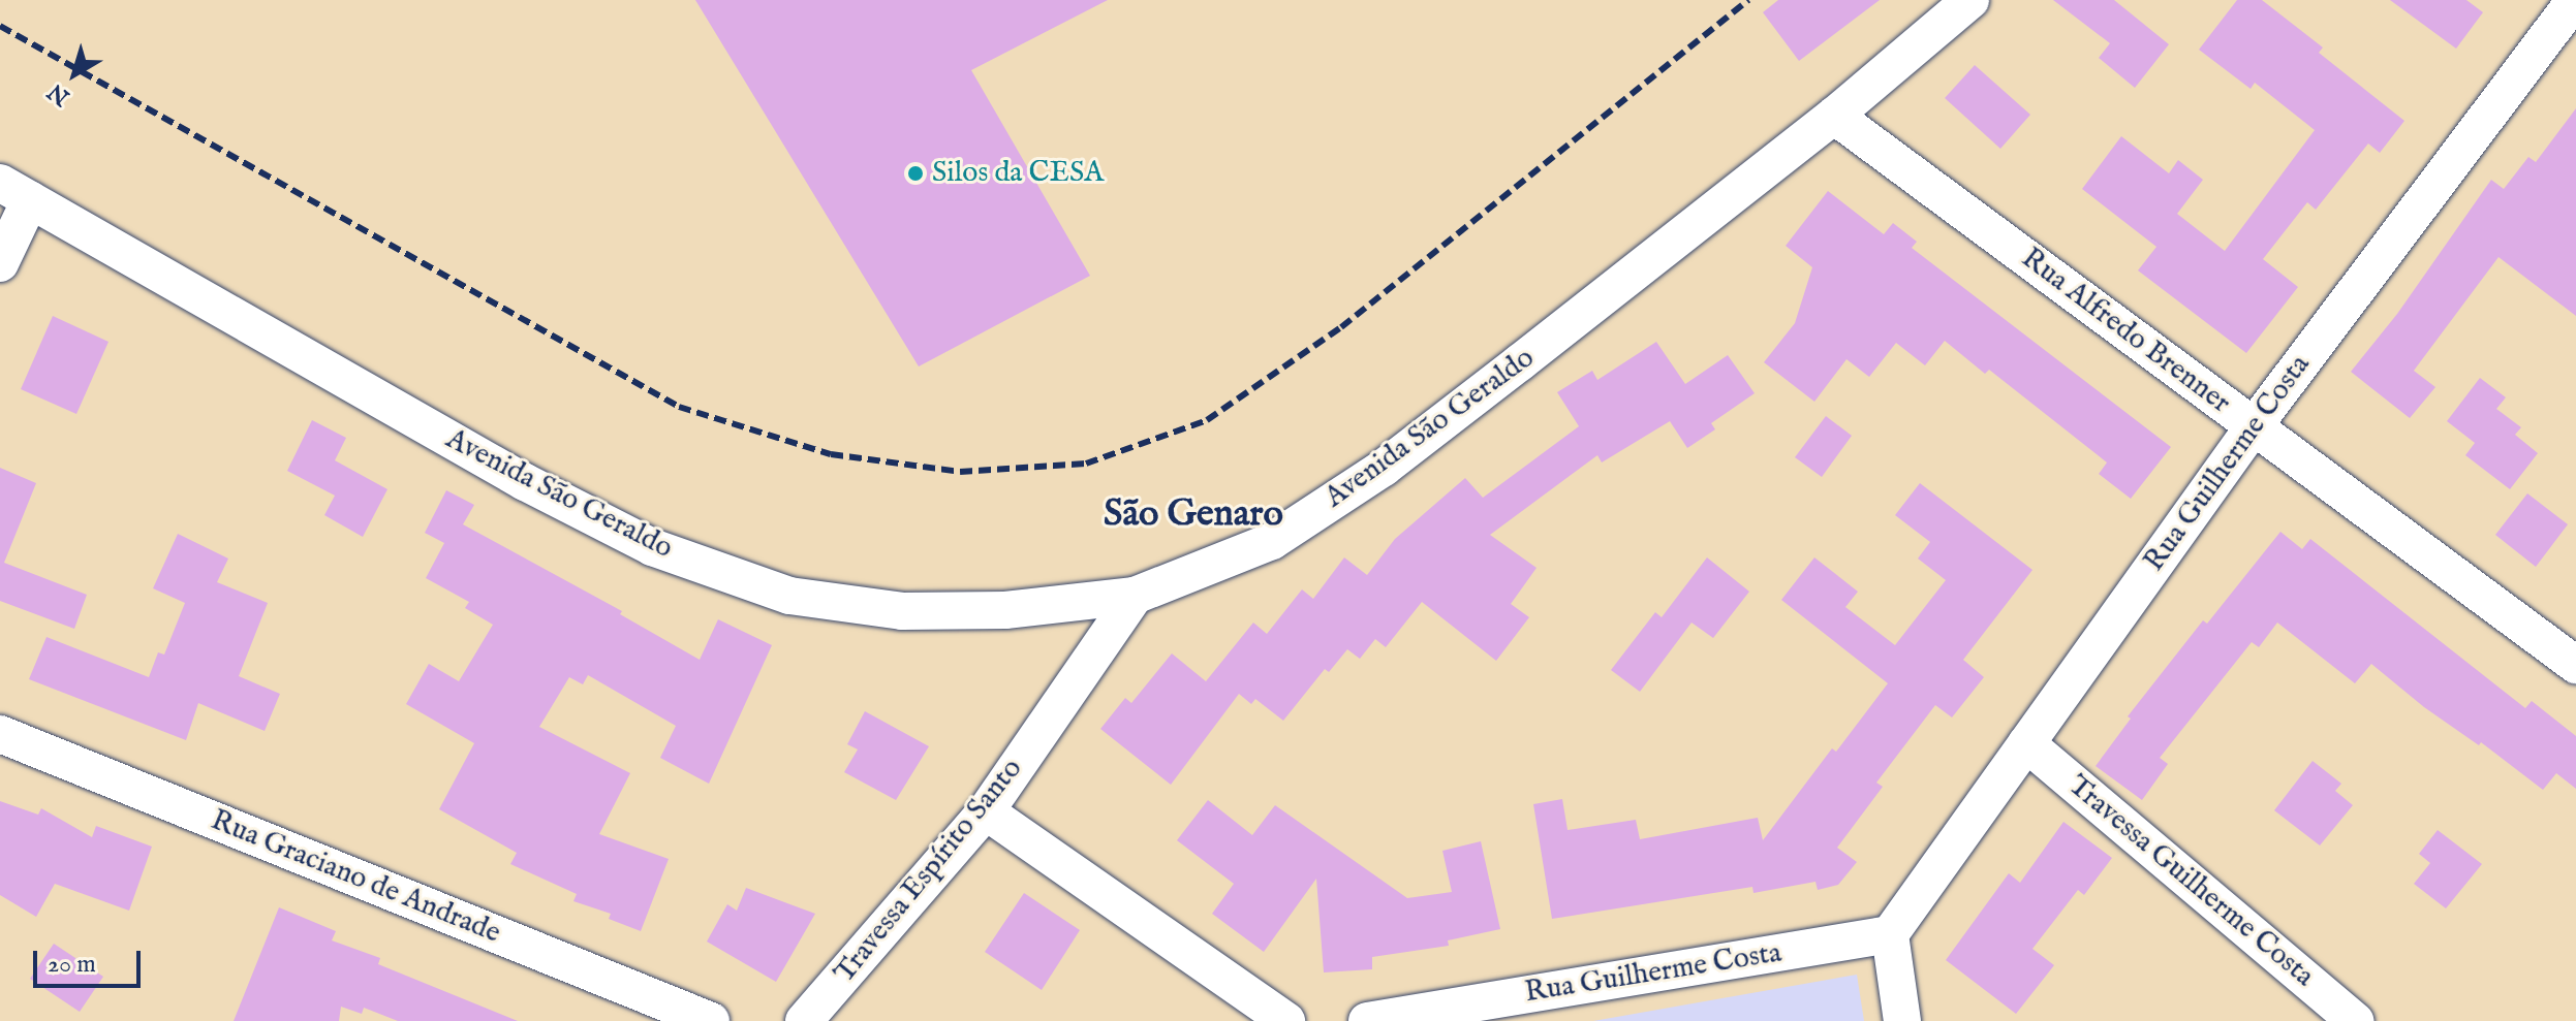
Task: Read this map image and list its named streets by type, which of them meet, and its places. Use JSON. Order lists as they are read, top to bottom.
{
  "streets": {
    "street": [
      "Rua Alfredo Brenner",
      "Avenida São Geraldo",
      "Rua Guilherme Costa",
      "Travessa Espírito Santo",
      "Rua Graciano de Andrade",
      "Travessa Guilherme Costa"
    ]
  },
  "crossings": [
    ["Rua Alfredo Brenner", "Avenida São Geraldo"],
    ["Rua Alfredo Brenner", "Rua Guilherme Costa"],
    ["Avenida São Geraldo", "Travessa Espírito Santo"],
    ["Rua Guilherme Costa", "Travessa Guilherme Costa"]
  ],
  "districts": ["São Genaro"],
  "places": ["Silos da CESA"],
  "scale_bar": "20 m",
  "north": "bottom left"
}
